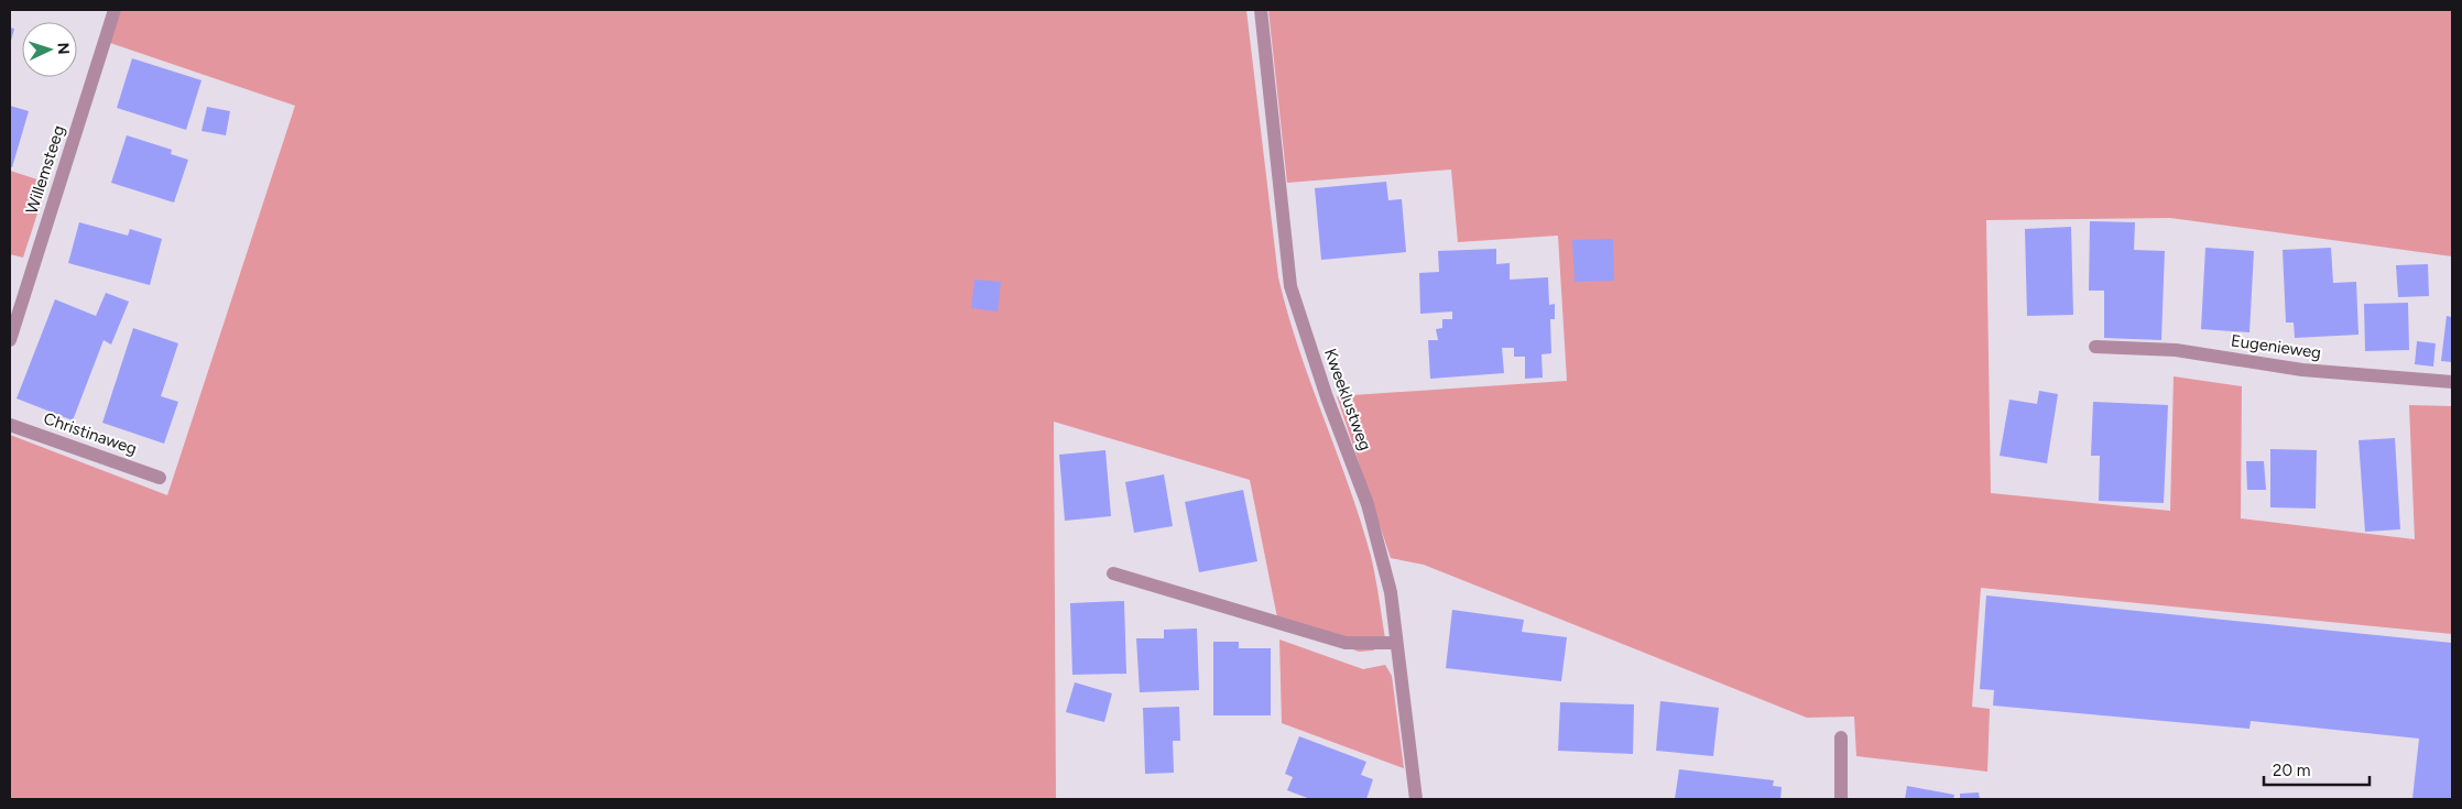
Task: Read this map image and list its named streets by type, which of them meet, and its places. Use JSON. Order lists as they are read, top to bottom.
{
  "streets": {
    "street": [
      "Willemsteeg",
      "Eugenieweg",
      "Kweeklustweg",
      "Christinaweg"
    ]
  },
  "scale_bar": "20 m",
  "north": "right"
}
